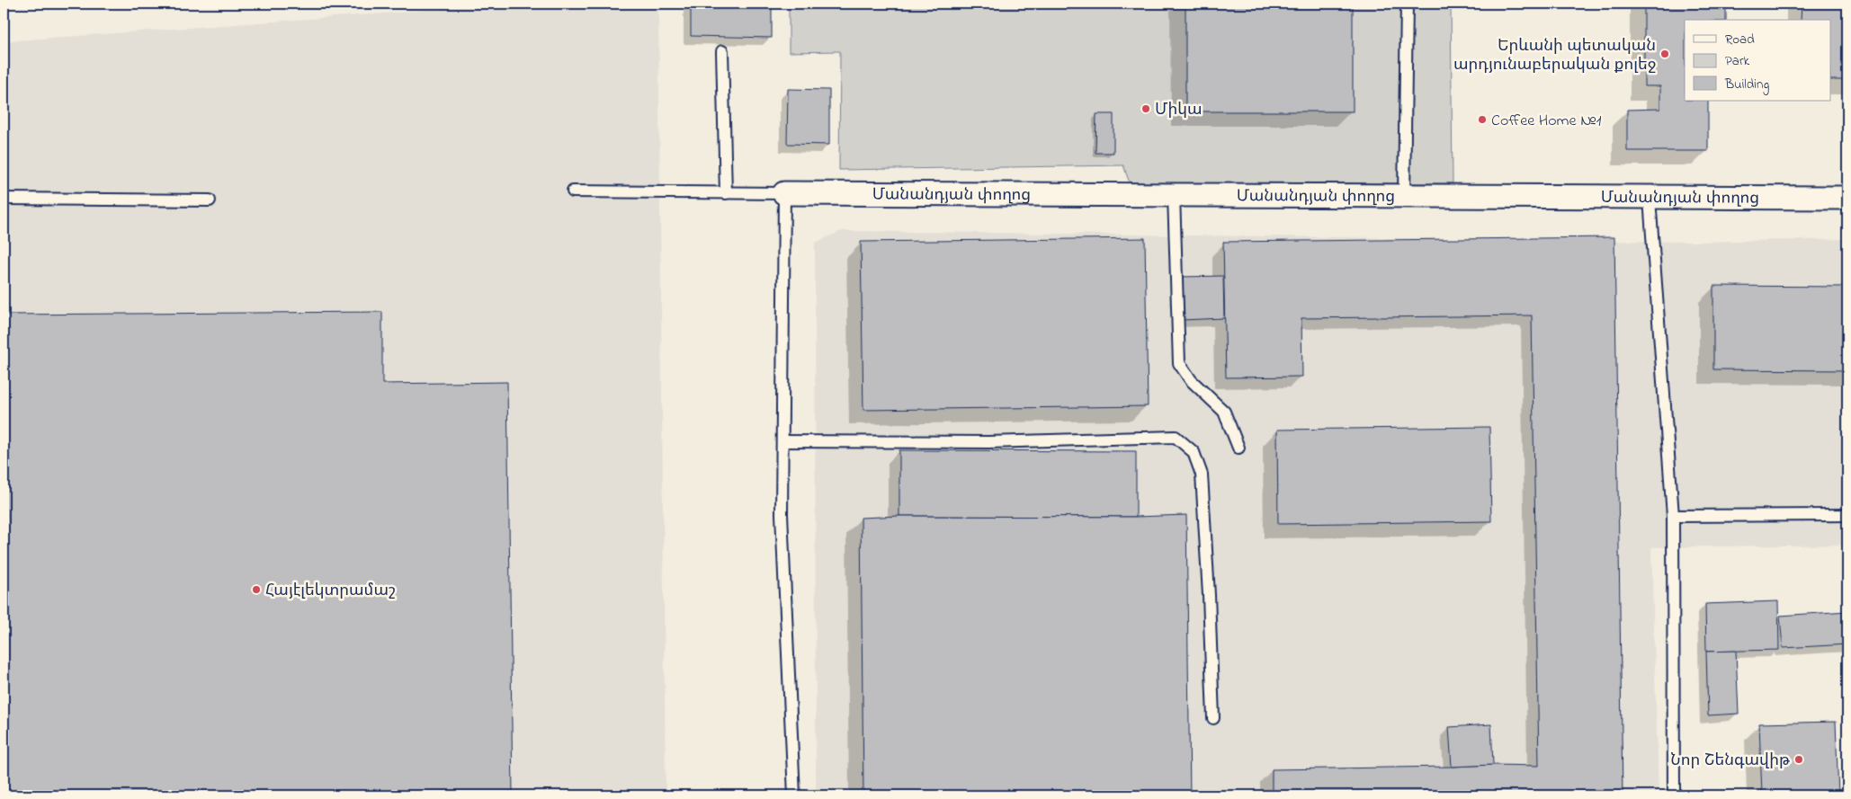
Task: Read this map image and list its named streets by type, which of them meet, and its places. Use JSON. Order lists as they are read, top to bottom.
{
  "streets": {
    "street": ["Մանանդյան փողոց"]
  },
  "places": [
    "Երևանի պետական արդյունաբերական քոլեջ",
    "Միկա",
    "Coffee Home №1",
    "Հայէլեկտրամաշ",
    "Նոր Շենգավիթ"
  ],
  "legend": ["Road", "Park", "Building"]
}
